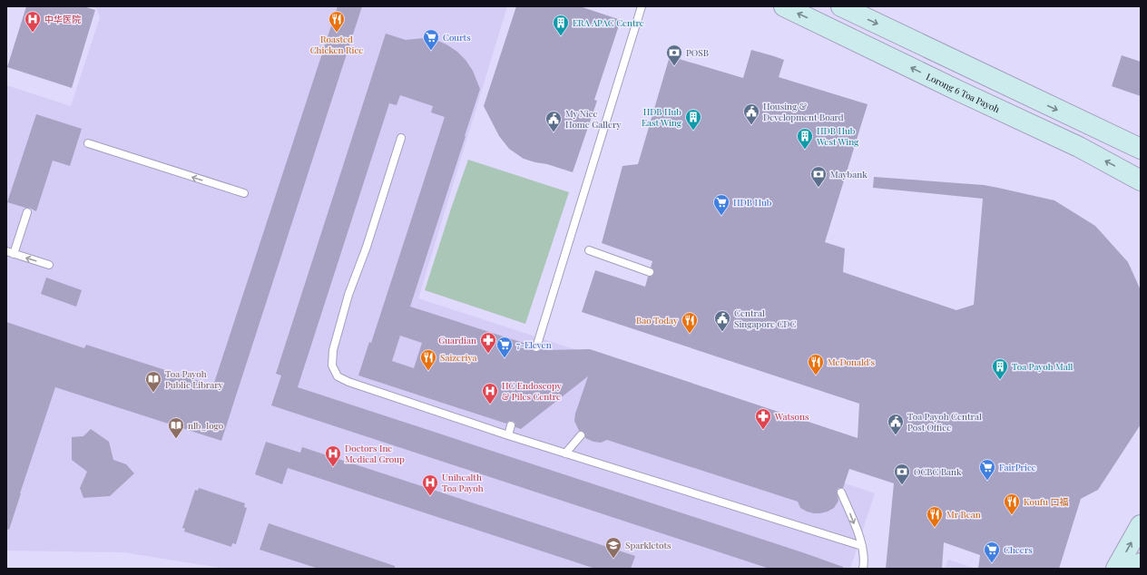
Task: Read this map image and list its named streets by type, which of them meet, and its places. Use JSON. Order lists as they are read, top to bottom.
{
  "streets": {
    "main road": ["Lorong 6 Toa Payoh"]
  },
  "places": {
    "hospital": [
      "中华医院",
      "HC Endoscopy & Piles Centre",
      "Doctors Inc Medical Group",
      "Unihealth Toa Payoh"
    ],
    "restaurant": [
      "Roasted Chicken Rice",
      "Bao Today",
      "Saizeriya",
      "McDonald's",
      "Koufu 口福",
      "Mr Bean"
    ],
    "building": [
      "ERA APAC Centre",
      "HDB Hub East Wing",
      "HDB Hub West Wing",
      "Toa Payoh Mall"
    ],
    "supermarket": [
      "Courts",
      "HDB Hub",
      "7-Eleven",
      "FairPrice",
      "Cheers"
    ],
    "bank": ["POSB", "Maybank", "OCBC Bank"],
    "public building": [
      "Housing & Development Board",
      "My Nice Home Gallery",
      "Central Singapore CDC",
      "Toa Payoh Central Post Office"
    ],
    "pharmacy": ["Guardian", "Watsons"],
    "library": ["Toa Payoh Public Library", "nlb_logo"],
    "school or university": ["Sparkletots"]
  }
}
